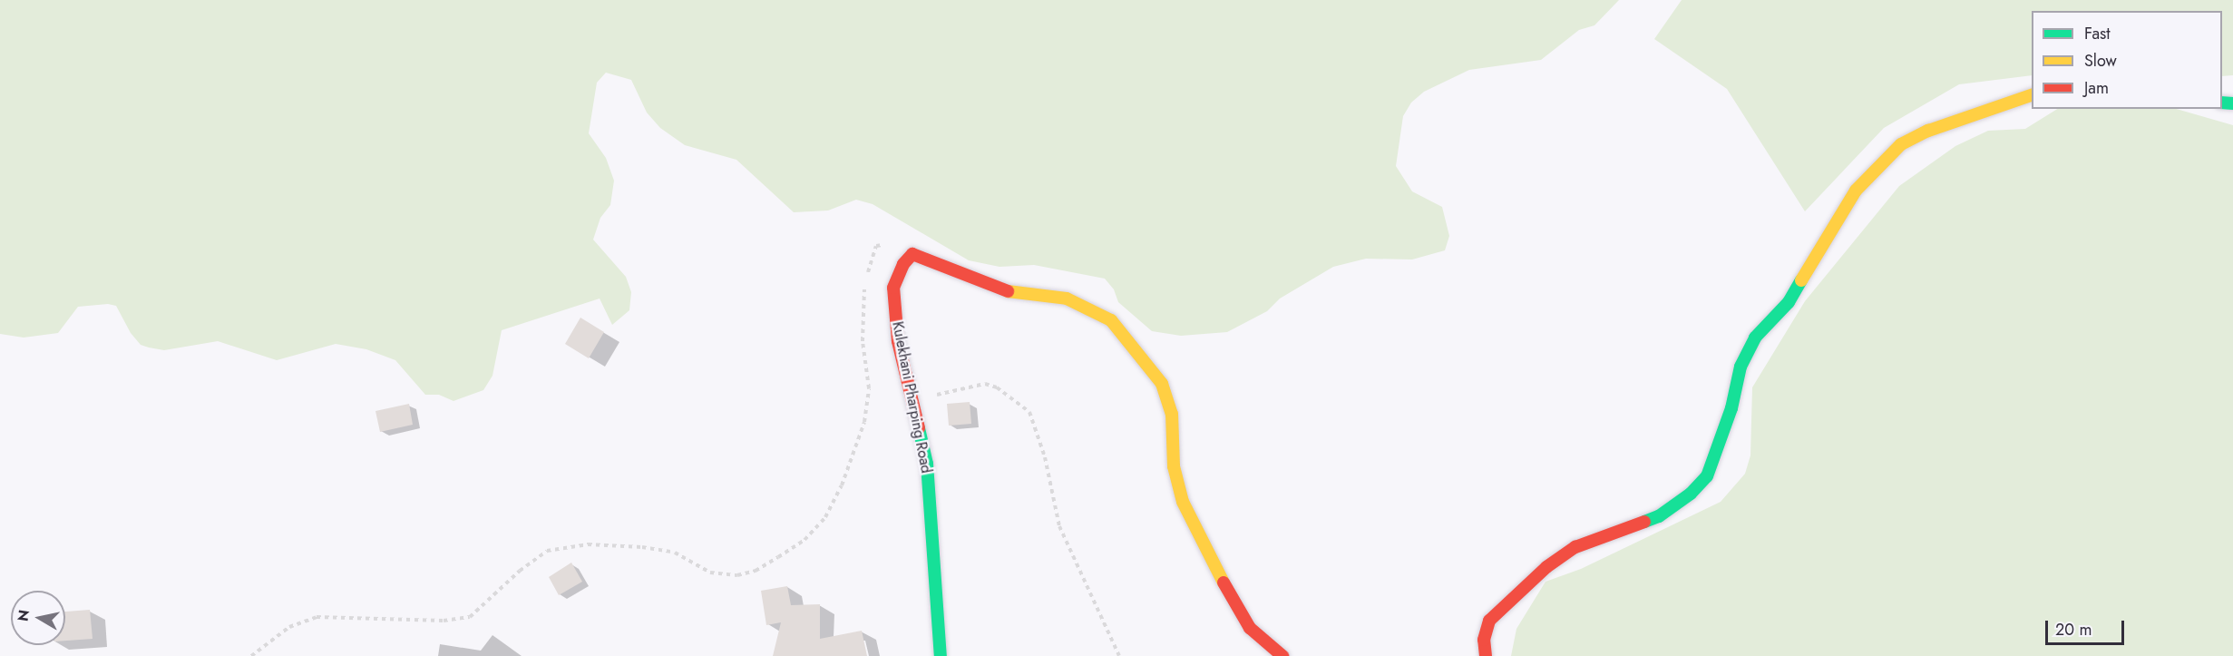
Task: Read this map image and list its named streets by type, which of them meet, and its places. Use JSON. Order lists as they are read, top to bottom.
{
  "streets": {
    "main road": ["Kulekhani Pharping Road"]
  },
  "legend": ["Fast", "Slow", "Jam"],
  "scale_bar": "20 m",
  "north": "left"
}
